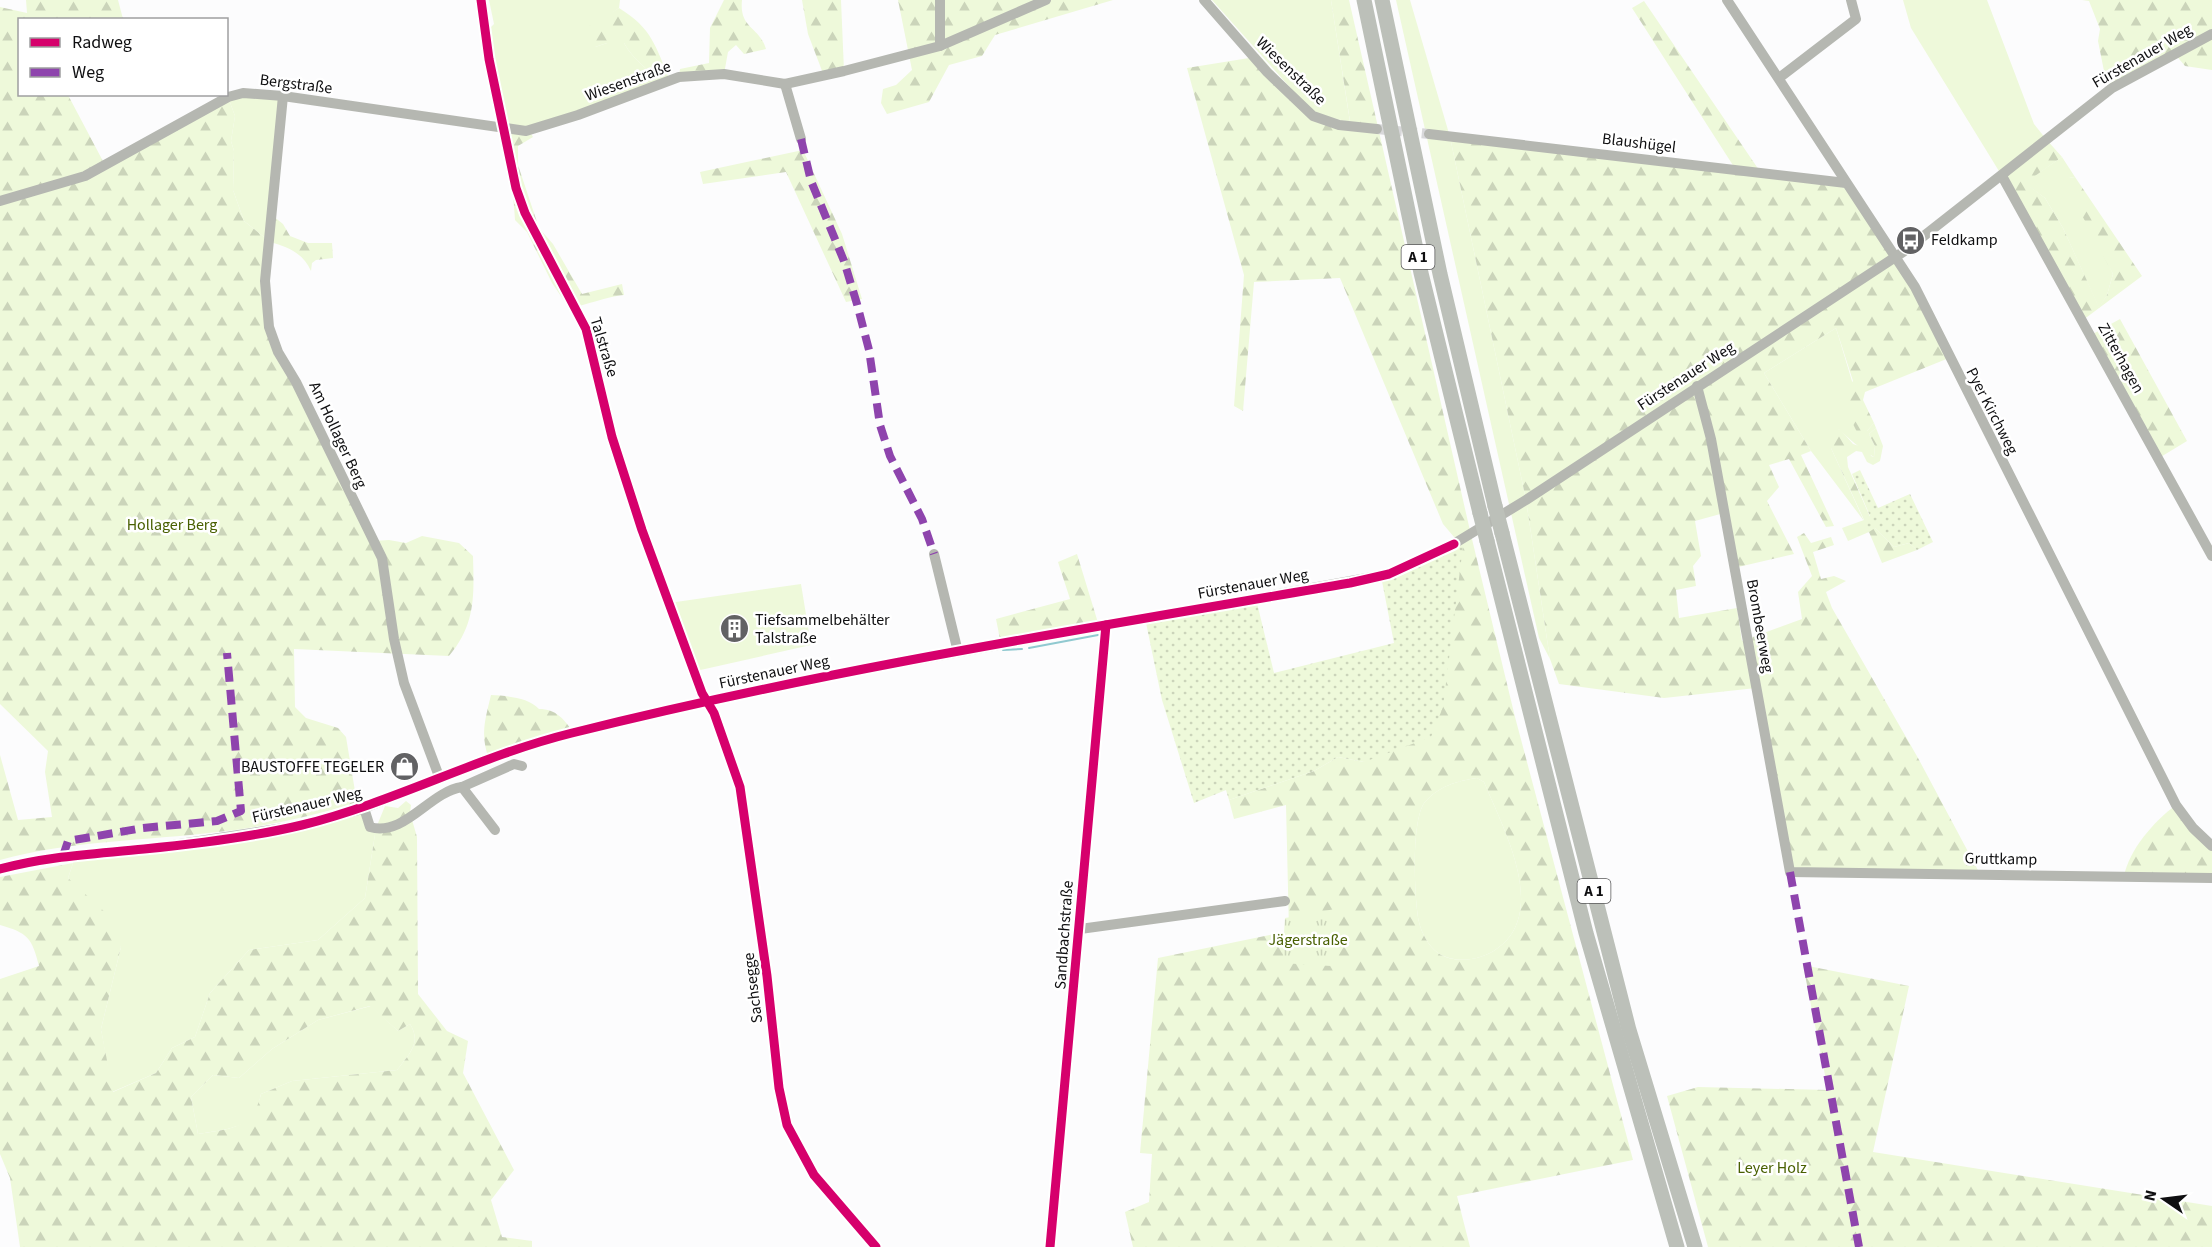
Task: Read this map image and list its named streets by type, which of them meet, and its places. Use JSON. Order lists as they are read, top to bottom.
{
  "streets": {
    "highway": ["A 1"],
    "street": [
      "Fürstenauer Weg",
      "Wiesenstraße",
      "Bergstraße",
      "Blaushügel",
      "Talstraße",
      "Zitterhagen",
      "Pyer Kirchweg",
      "Am Hollager Berg",
      "Brombeerweg",
      "Gruttkamp",
      "Sandbachstraße",
      "Sachsegge"
    ]
  },
  "crossings": [
    ["Fürstenauer Weg", "Talstraße"],
    ["Fürstenauer Weg", "Zitterhagen"],
    ["Fürstenauer Weg", "Pyer Kirchweg"],
    ["Fürstenauer Weg", "Am Hollager Berg"],
    ["Fürstenauer Weg", "Brombeerweg"],
    ["Fürstenauer Weg", "Sandbachstraße"],
    ["Fürstenauer Weg", "Sachsegge"],
    ["Wiesenstraße", "Bergstraße"],
    ["Wiesenstraße", "Talstraße"],
    ["Bergstraße", "Talstraße"],
    ["Bergstraße", "Am Hollager Berg"],
    ["Blaushügel", "Pyer Kirchweg"],
    ["Talstraße", "Sachsegge"],
    ["Brombeerweg", "Gruttkamp"]
  ],
  "parks": ["Hollager Berg", "Jägerstraße", "Leyer Holz"],
  "places": {
    "bus stop": ["Feldkamp"],
    "building": ["Tiefsammelbehälter Talstraße"],
    "shop": ["BAUSTOFFE TEGELER"]
  },
  "legend": ["Radweg", "Weg"],
  "north": "left"
}
